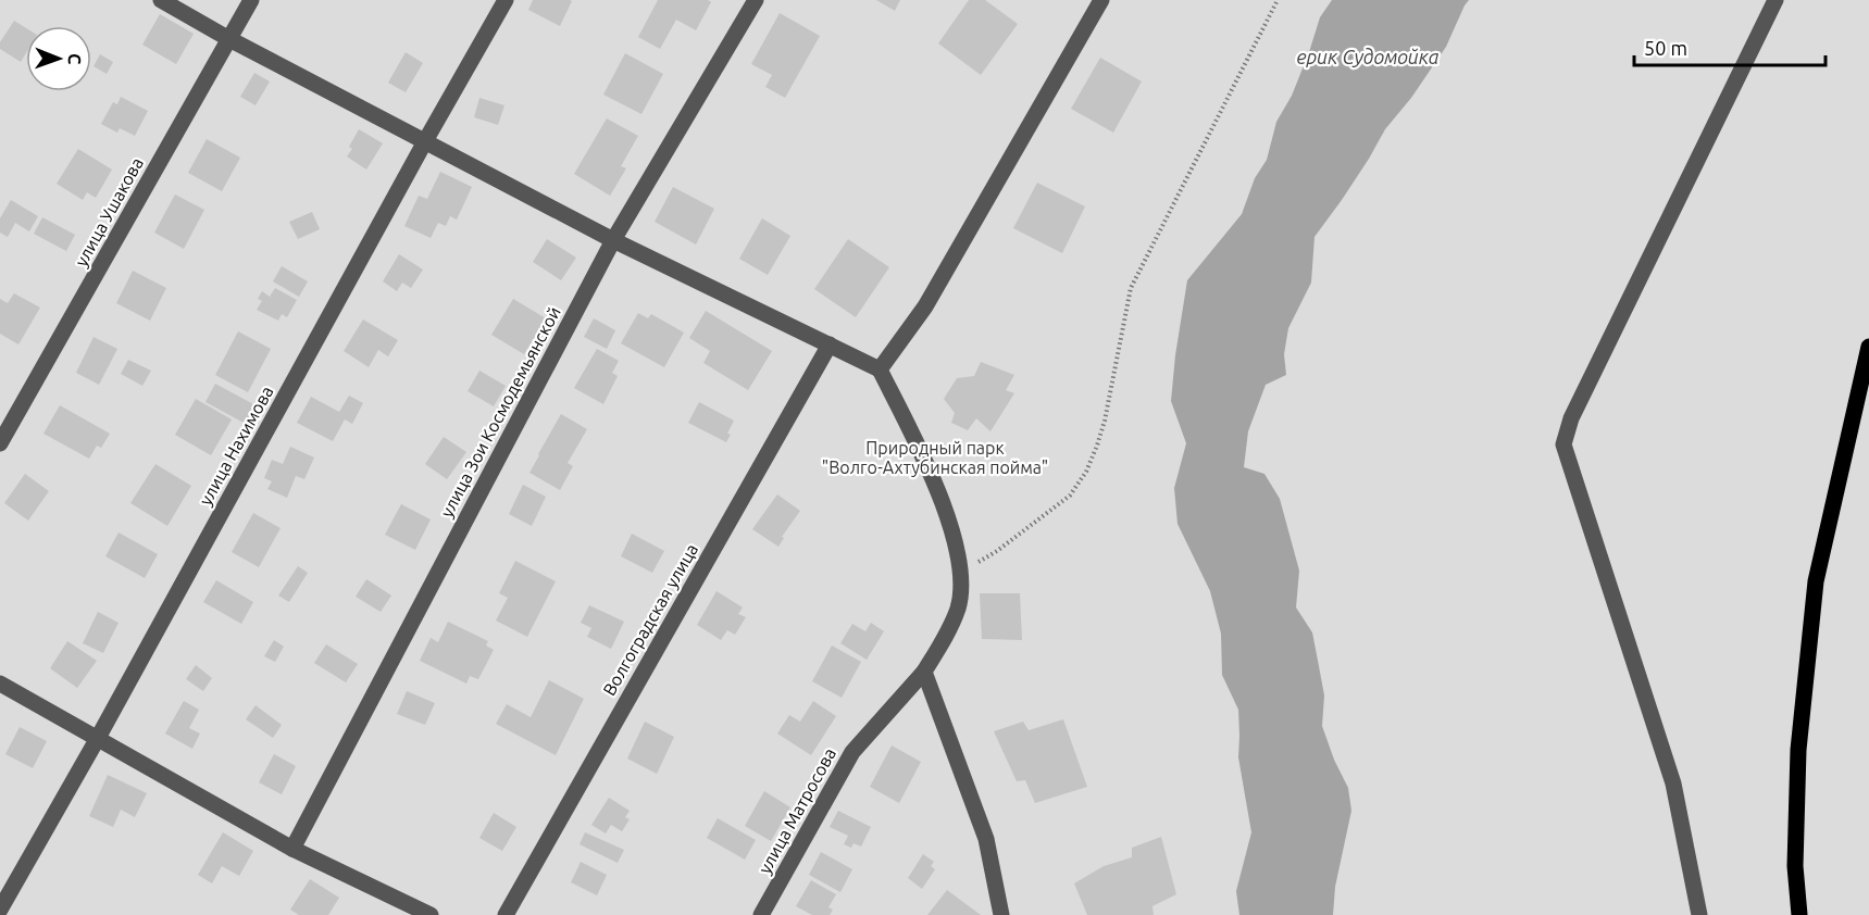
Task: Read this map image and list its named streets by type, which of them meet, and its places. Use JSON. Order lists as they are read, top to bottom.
{
  "streets": {
    "street": [
      "улица Ушакова",
      "улица Зои Космодемьянской",
      "улица Нахимова",
      "Волгоградская улица",
      "улица Матросова"
    ]
  },
  "water": ["ерик Судомойка"],
  "parks": ["Природный парк \"Волго-Ахтубинская пойма\""],
  "scale_bar": "50 m",
  "north": "right"
}
